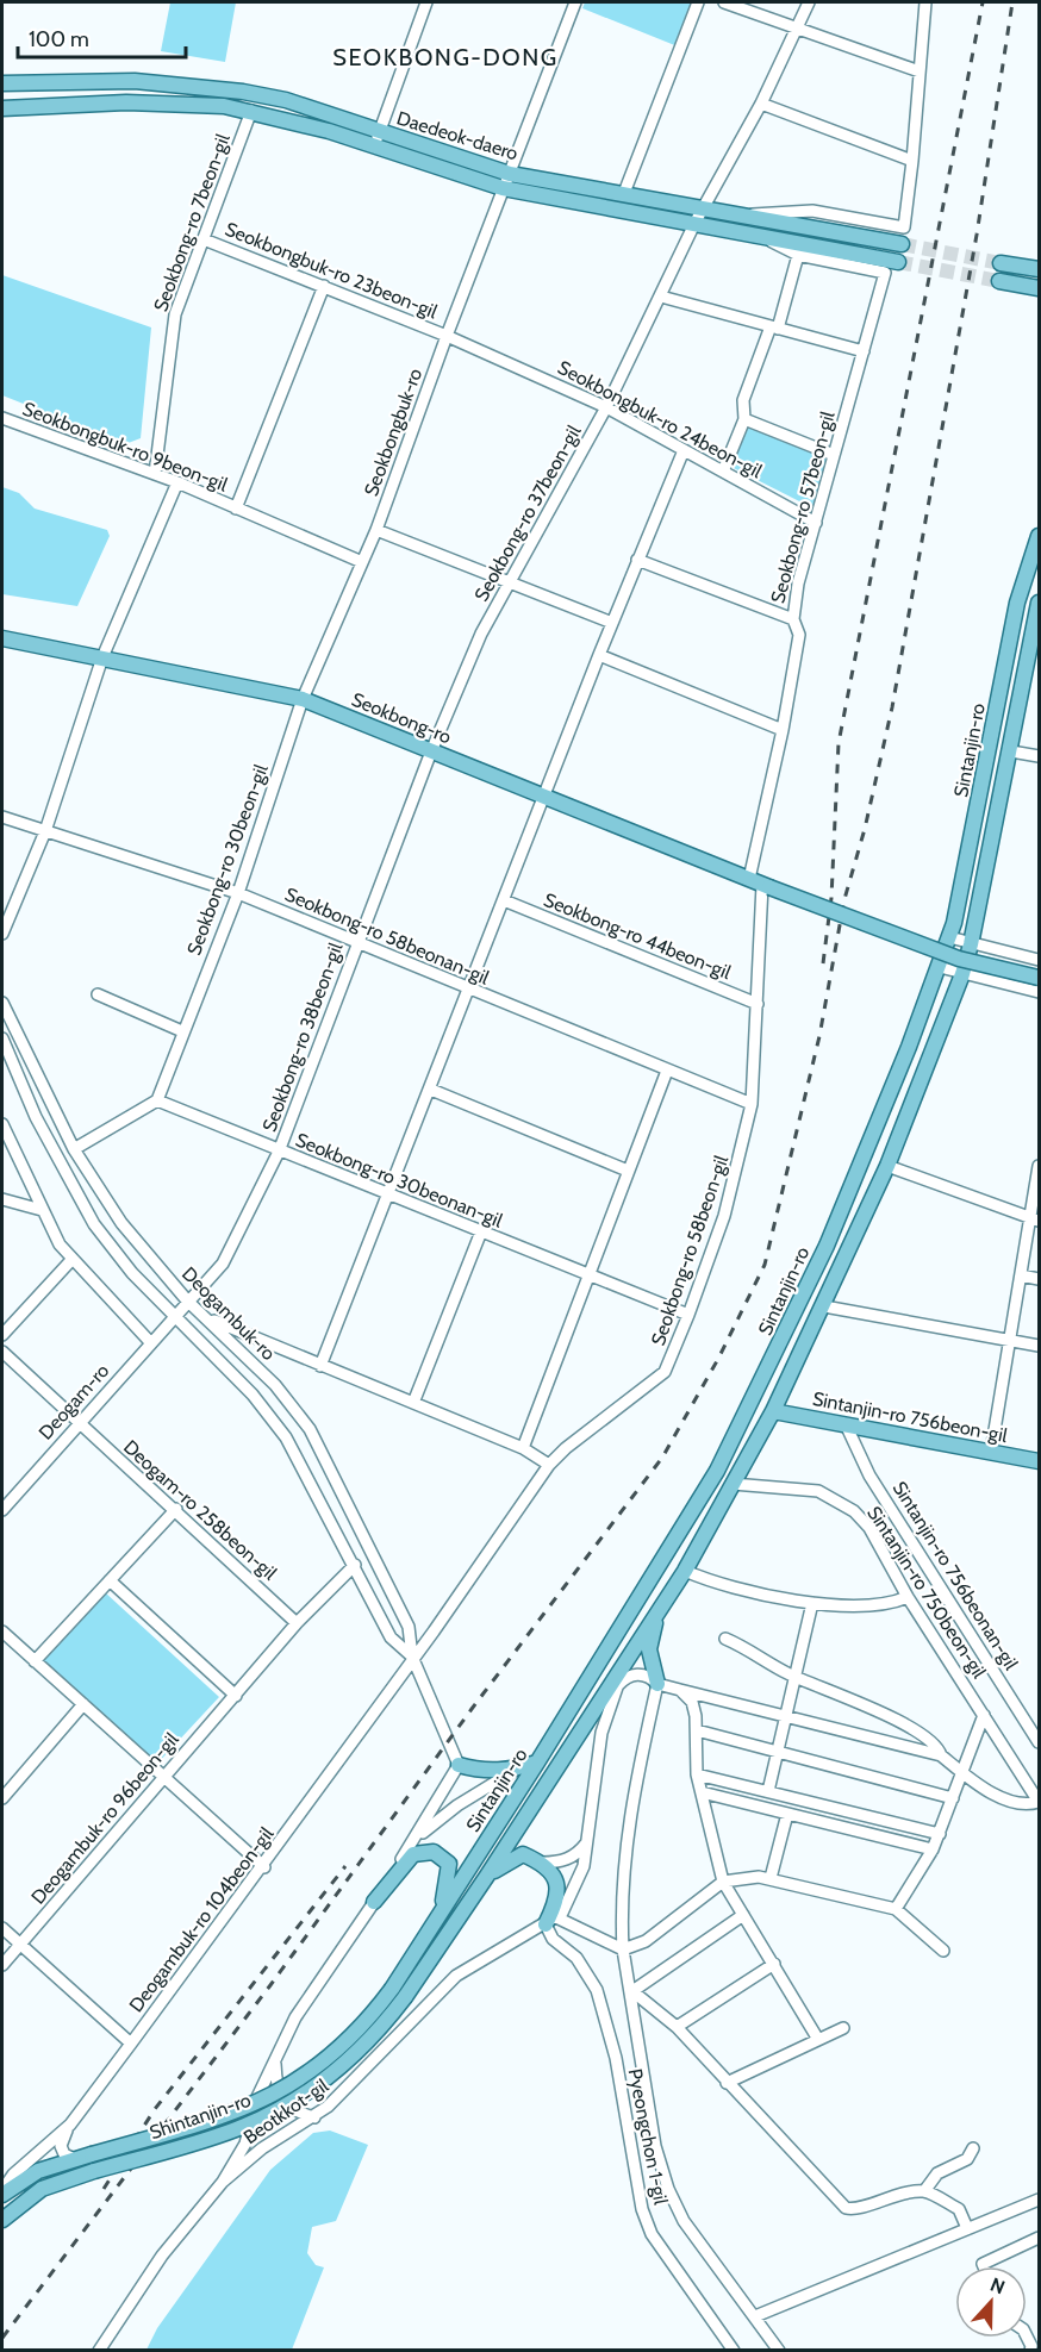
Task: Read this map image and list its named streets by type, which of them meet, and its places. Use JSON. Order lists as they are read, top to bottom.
{
  "streets": {
    "main road": [
      "Daedeok-daero",
      "Seokbong-ro",
      "Sintanjin-ro",
      "Sintanjin-ro 756beon-gil",
      "Shintanjin-ro"
    ],
    "street": [
      "Seokbong-ro 7beon-gil",
      "Seokbongbuk-ro 23beon-gil",
      "Seokbongbuk-ro 24beon-gil",
      "Seokbongbuk-ro",
      "Seokbongbuk-ro 9beon-gil",
      "Seokbong-ro 57beon-gil",
      "Seokbong-ro 37beon-gil",
      "Seokbong-ro 30beon-gil",
      "Seokbong-ro 58beonan-gil",
      "Seokbong-ro 44beon-gil",
      "Seokbong-ro 38beon-gil",
      "Seokbong-ro 30beonan-gil",
      "Seokbong-ro 58beon-gil",
      "Deogambuk-ro",
      "Deogam-ro",
      "Deogam-ro 258beon-gil",
      "Sintanjin-ro 756beonan-gil",
      "Sintanjin-ro 750beon-gil",
      "Deogambuk-ro 96beon-gil",
      "Deogambuk-ro 104beon-gil",
      "Beotkkot-gil",
      "Pyeongchon 1-gil"
    ]
  },
  "crossings": [
    ["Daedeok-daero", "Seokbong-ro 7beon-gil"],
    ["Daedeok-daero", "Seokbongbuk-ro"],
    ["Daedeok-daero", "Seokbong-ro 57beon-gil"],
    ["Daedeok-daero", "Seokbong-ro 37beon-gil"],
    ["Seokbong-ro 7beon-gil", "Seokbongbuk-ro 23beon-gil"],
    ["Seokbong-ro 7beon-gil", "Seokbongbuk-ro 9beon-gil"],
    ["Seokbongbuk-ro 23beon-gil", "Seokbongbuk-ro 24beon-gil"],
    ["Seokbongbuk-ro 23beon-gil", "Seokbongbuk-ro"],
    ["Seokbongbuk-ro 23beon-gil", "Seokbongbuk-ro 9beon-gil"],
    ["Seokbongbuk-ro 24beon-gil", "Seokbongbuk-ro"],
    ["Seokbongbuk-ro 24beon-gil", "Seokbong-ro 57beon-gil"],
    ["Seokbongbuk-ro 24beon-gil", "Seokbong-ro 37beon-gil"],
    ["Seokbongbuk-ro", "Seokbongbuk-ro 9beon-gil"],
    ["Seokbongbuk-ro", "Seokbong-ro"],
    ["Seokbongbuk-ro", "Seokbong-ro 30beon-gil"],
    ["Seokbong-ro 57beon-gil", "Seokbong-ro"],
    ["Seokbong-ro 57beon-gil", "Seokbong-ro 58beon-gil"],
    ["Seokbong-ro 37beon-gil", "Seokbong-ro"],
    ["Seokbong-ro 37beon-gil", "Seokbong-ro 38beon-gil"],
    ["Seokbong-ro", "Seokbong-ro 30beon-gil"],
    ["Seokbong-ro", "Seokbong-ro 38beon-gil"],
    ["Seokbong-ro", "Seokbong-ro 58beon-gil"],
    ["Sintanjin-ro", "Sintanjin-ro 756beon-gil"],
    ["Sintanjin-ro", "Sintanjin-ro 750beon-gil"],
    ["Sintanjin-ro", "Shintanjin-ro"],
    ["Seokbong-ro 30beon-gil", "Seokbong-ro 58beonan-gil"],
    ["Seokbong-ro 30beon-gil", "Seokbong-ro 30beonan-gil"],
    ["Seokbong-ro 58beonan-gil", "Seokbong-ro 38beon-gil"],
    ["Seokbong-ro 58beonan-gil", "Seokbong-ro 58beon-gil"],
    ["Seokbong-ro 44beon-gil", "Seokbong-ro 58beon-gil"],
    ["Seokbong-ro 38beon-gil", "Seokbong-ro 30beonan-gil"],
    ["Seokbong-ro 38beon-gil", "Deogambuk-ro"],
    ["Seokbong-ro 38beon-gil", "Deogam-ro"],
    ["Seokbong-ro 30beonan-gil", "Seokbong-ro 58beon-gil"],
    ["Seokbong-ro 58beon-gil", "Deogambuk-ro"],
    ["Seokbong-ro 58beon-gil", "Deogambuk-ro 104beon-gil"],
    ["Deogambuk-ro", "Deogam-ro"],
    ["Deogambuk-ro", "Deogambuk-ro 96beon-gil"],
    ["Deogambuk-ro", "Deogambuk-ro 104beon-gil"],
    ["Deogam-ro", "Deogam-ro 258beon-gil"],
    ["Sintanjin-ro 756beon-gil", "Sintanjin-ro 756beonan-gil"],
    ["Deogam-ro 258beon-gil", "Deogambuk-ro 96beon-gil"],
    ["Beotkkot-gil", "Pyeongchon 1-gil"]
  ],
  "districts": ["SEOKBONG-DONG"],
  "scale_bar": "100 m",
  "north": "top"
}
